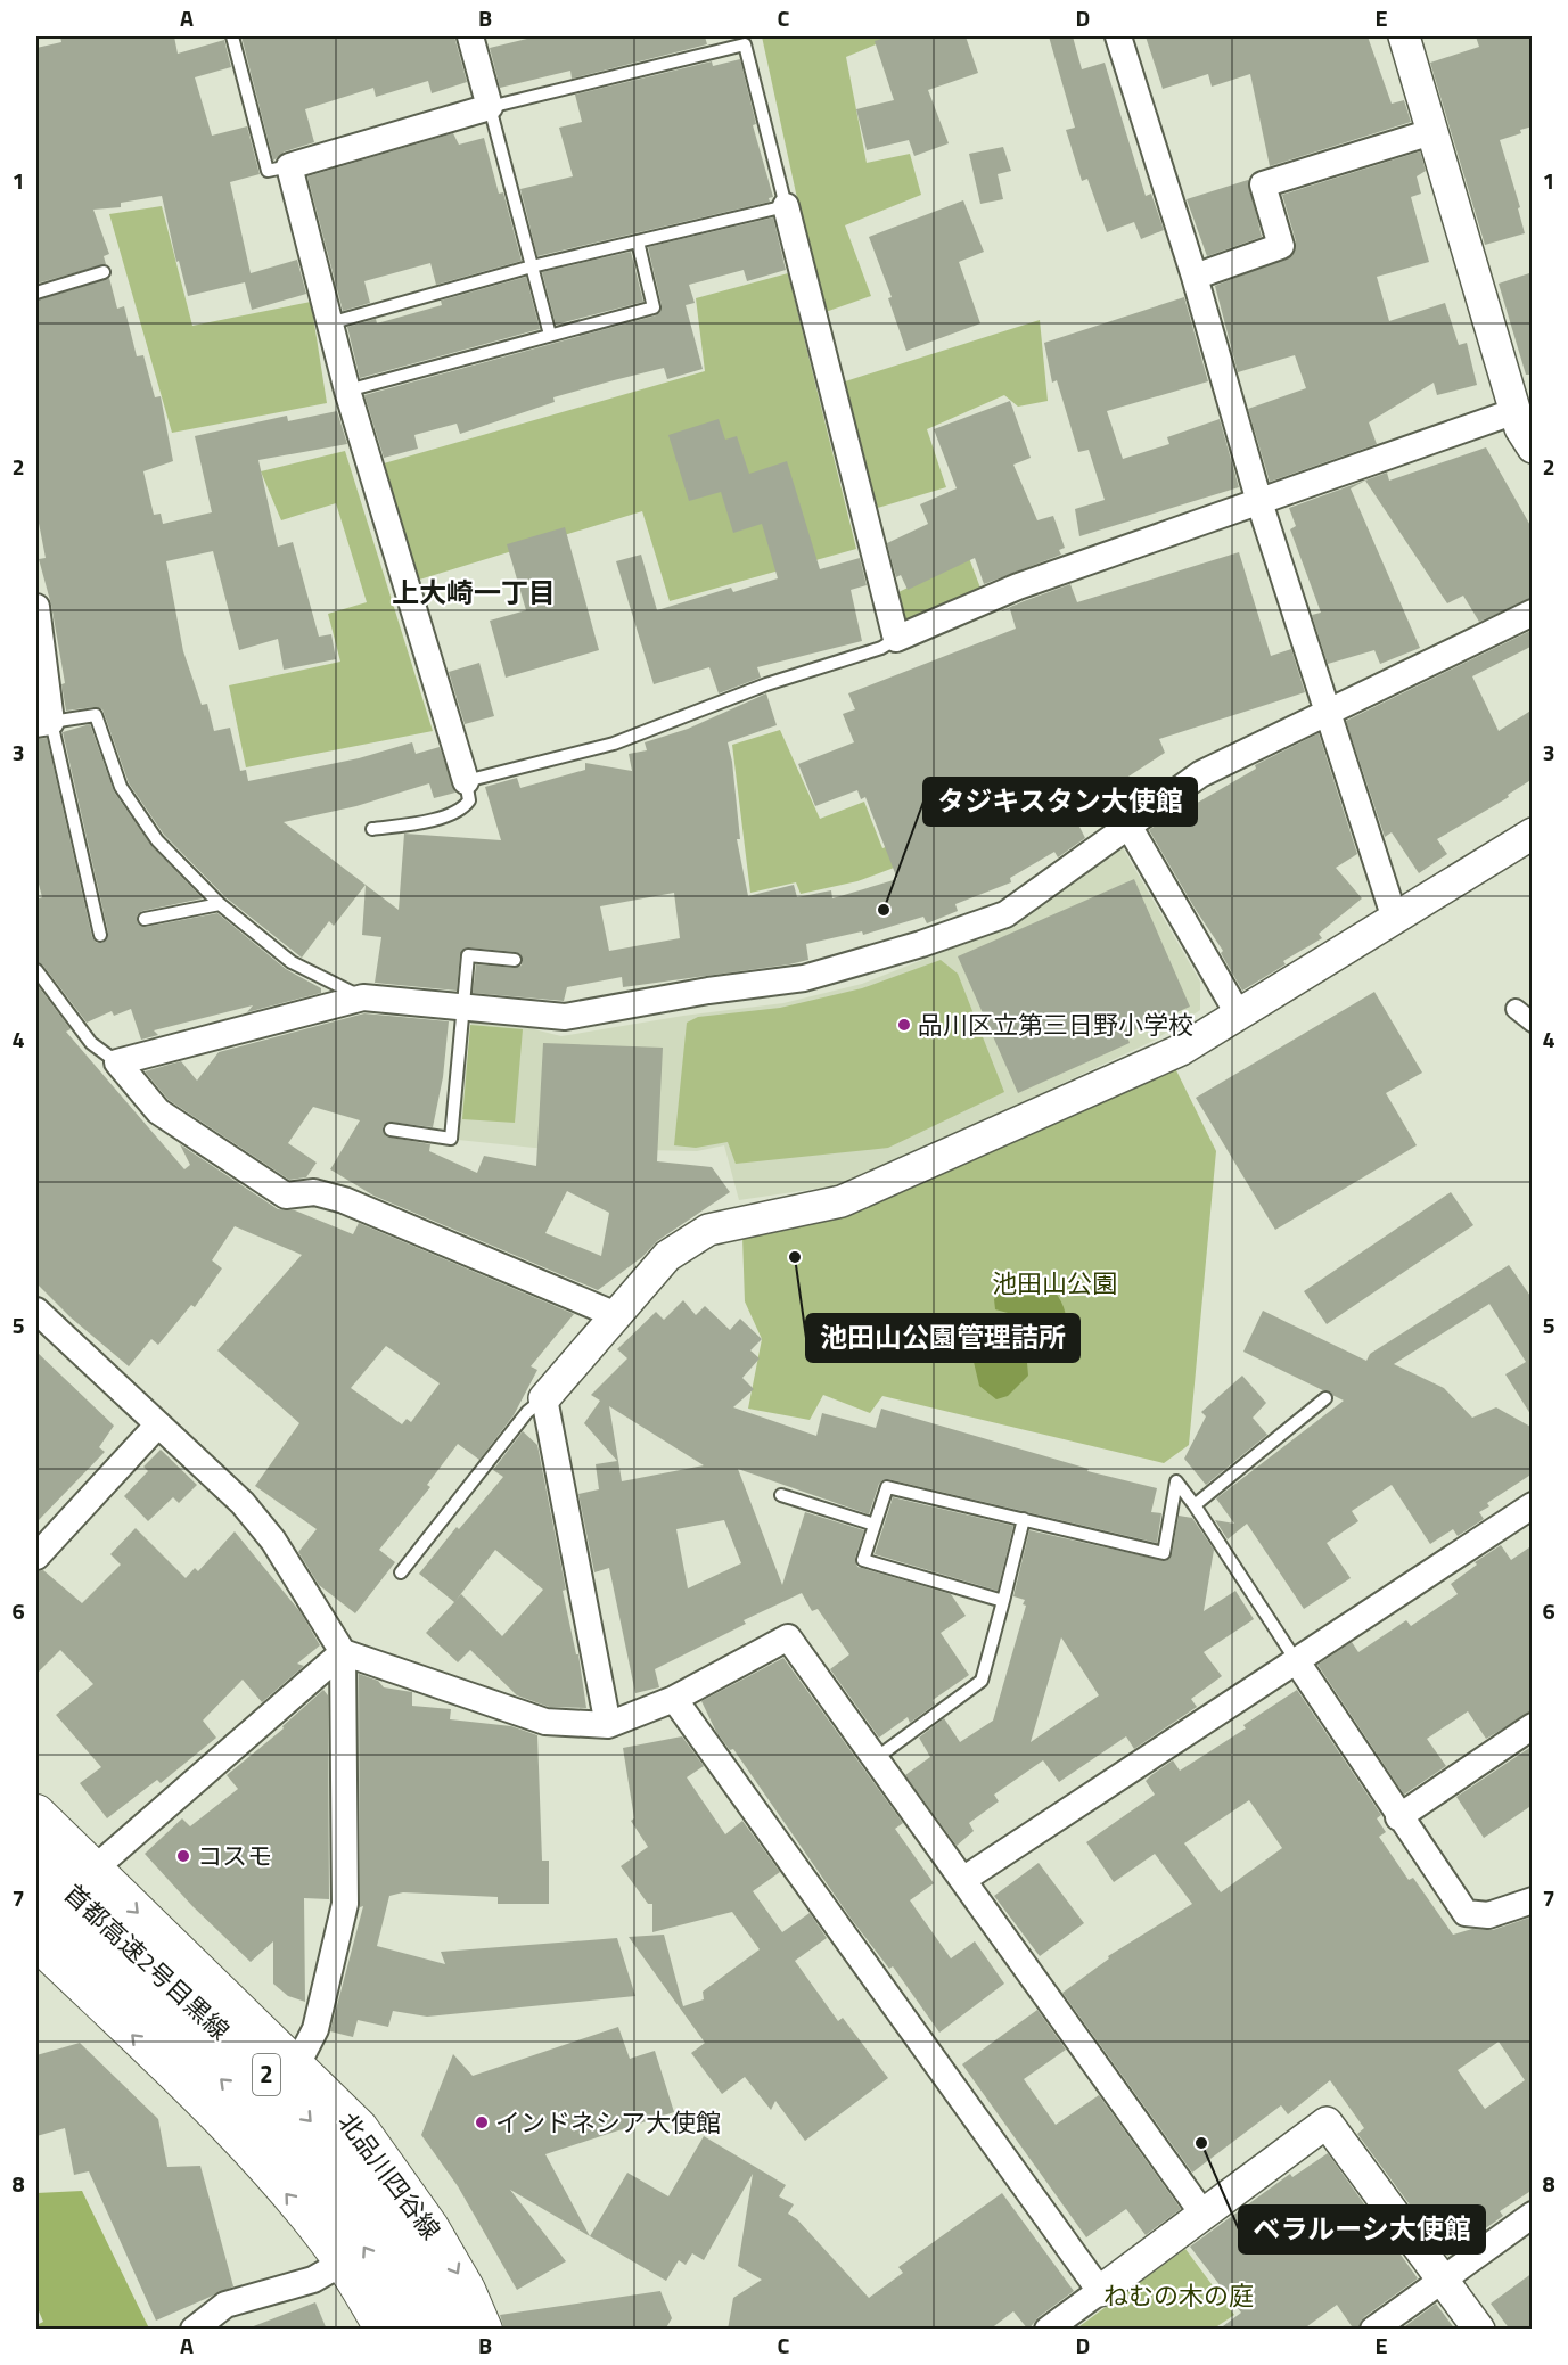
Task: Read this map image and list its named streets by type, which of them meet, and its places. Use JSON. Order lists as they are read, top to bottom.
{
  "streets": {
    "highway": ["首都高速2号目黒線", "2"],
    "main road": ["北品川四谷線"]
  },
  "districts": ["上大崎一丁目"],
  "parks": ["池田山公園", "ねむの木の庭"],
  "places": [
    "タジキスタン大使館",
    "品川区立第三日野小学校",
    "池田山公園管理詰所",
    "コスモ",
    "インドネシア大使館",
    "ベラルーシ大使館"
  ],
  "grid": {
    "columns": [
      "A",
      "B",
      "C",
      "D",
      "E"
    ],
    "rows": [
      "1",
      "2",
      "3",
      "4",
      "5",
      "6",
      "7",
      "8"
    ]
  }
}
